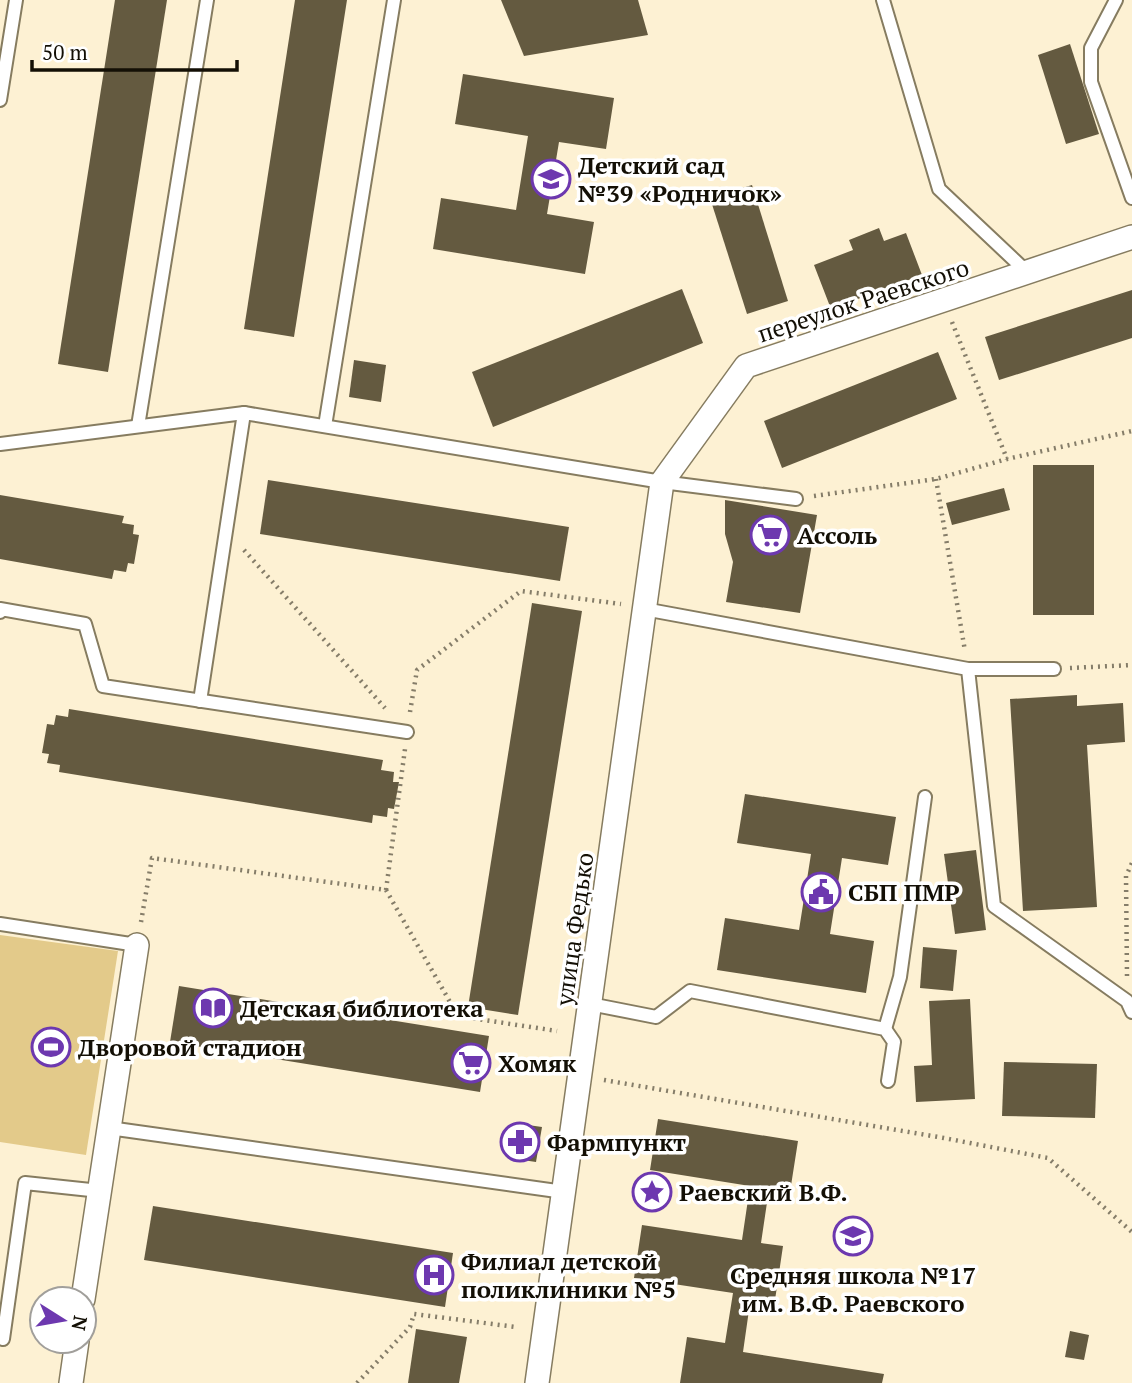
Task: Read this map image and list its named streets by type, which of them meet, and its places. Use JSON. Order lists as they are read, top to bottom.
{
  "streets": {
    "street": ["переулок Раевского", "улица Федько"]
  },
  "crossings": [
    ["переулок Раевского", "улица Федько"]
  ],
  "places": {
    "school or university": ["Детский сад №39 «Родничок»", "Средняя школа №17 им. В.Ф. Раевского"],
    "supermarket": ["Ассоль", "Хомяк"],
    "public building": ["СБП ПМР"],
    "library": ["Детская библиотека"],
    "sports": ["Дворовой стадион"],
    "pharmacy": ["Фармпункт"],
    "place": ["Раевский В.Ф."],
    "hospital": ["Филиал детской поликлиники №5"]
  },
  "scale_bar": "50 m",
  "north": "right"
}
